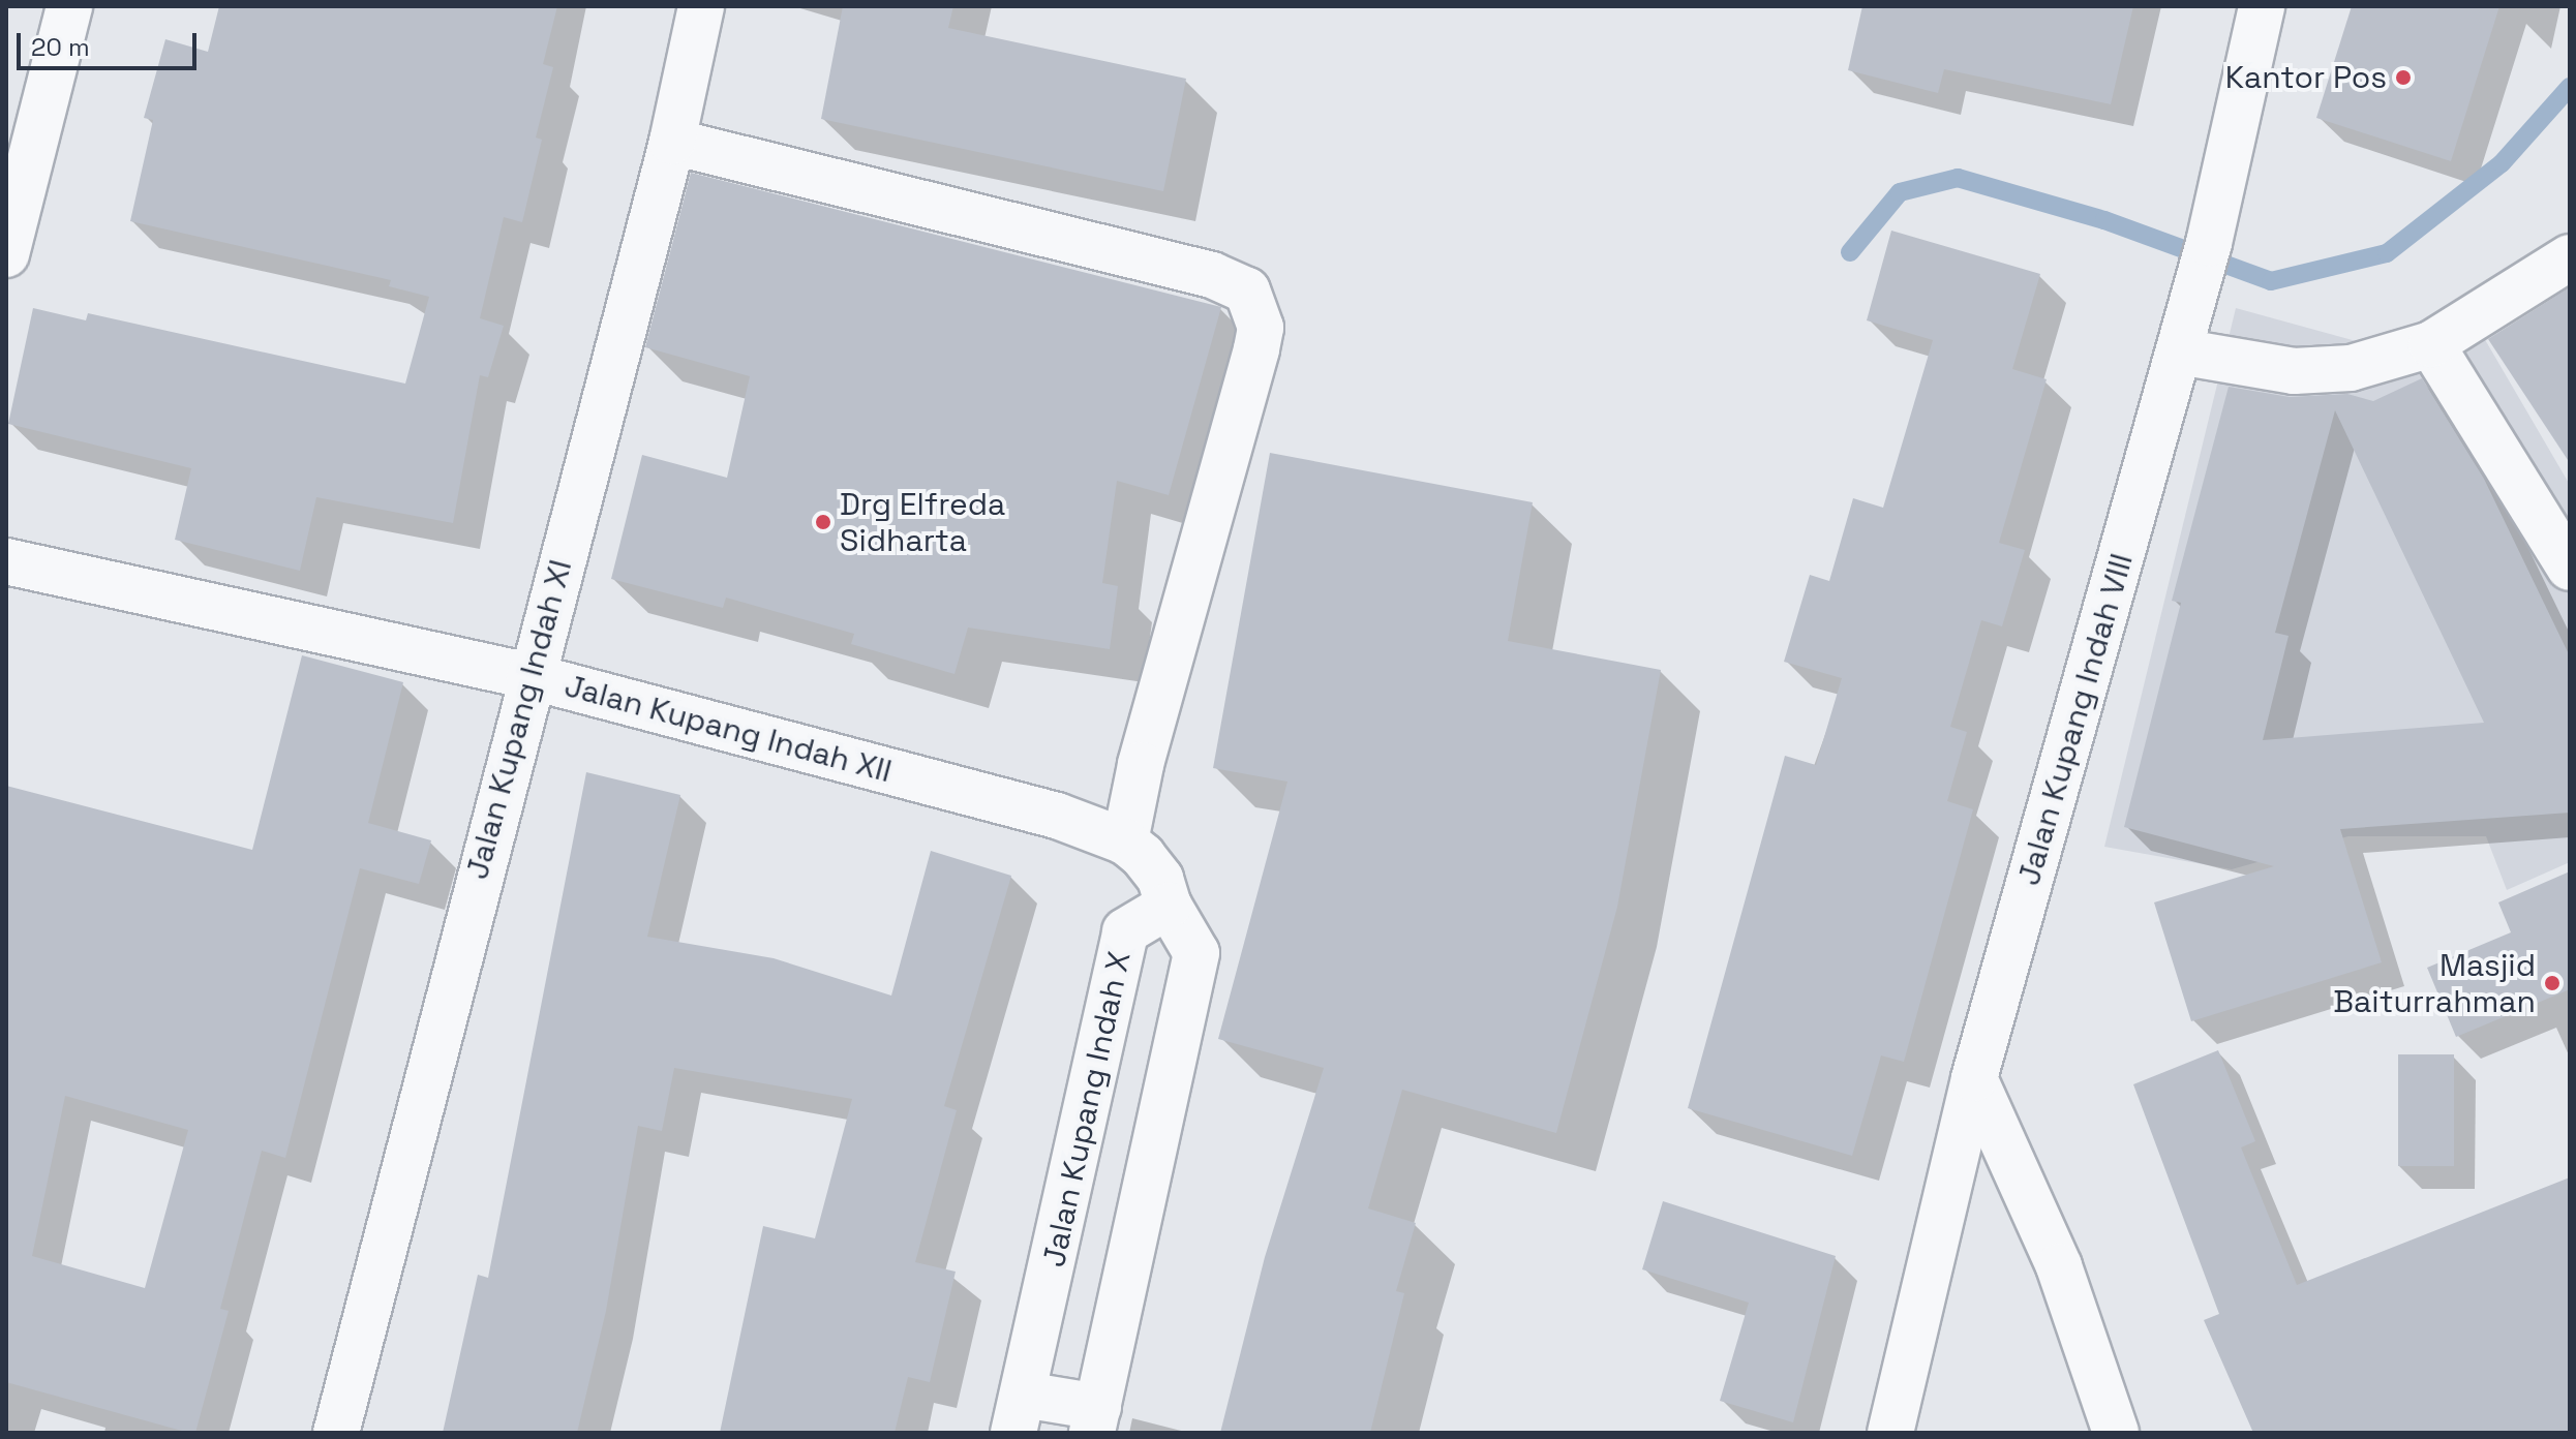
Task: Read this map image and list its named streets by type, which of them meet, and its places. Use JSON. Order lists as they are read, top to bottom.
{
  "streets": {
    "street": [
      "Jalan Kupang Indah XI",
      "Jalan Kupang Indah VIII",
      "Jalan Kupang Indah XII",
      "Jalan Kupang Indah X"
    ]
  },
  "crossings": [
    ["Jalan Kupang Indah XI", "Jalan Kupang Indah XII"],
    ["Jalan Kupang Indah XII", "Jalan Kupang Indah X"]
  ],
  "places": ["Kantor Pos", "Drg Elfreda Sidharta", "Masjid Baiturrahman"],
  "scale_bar": "20 m"
}
